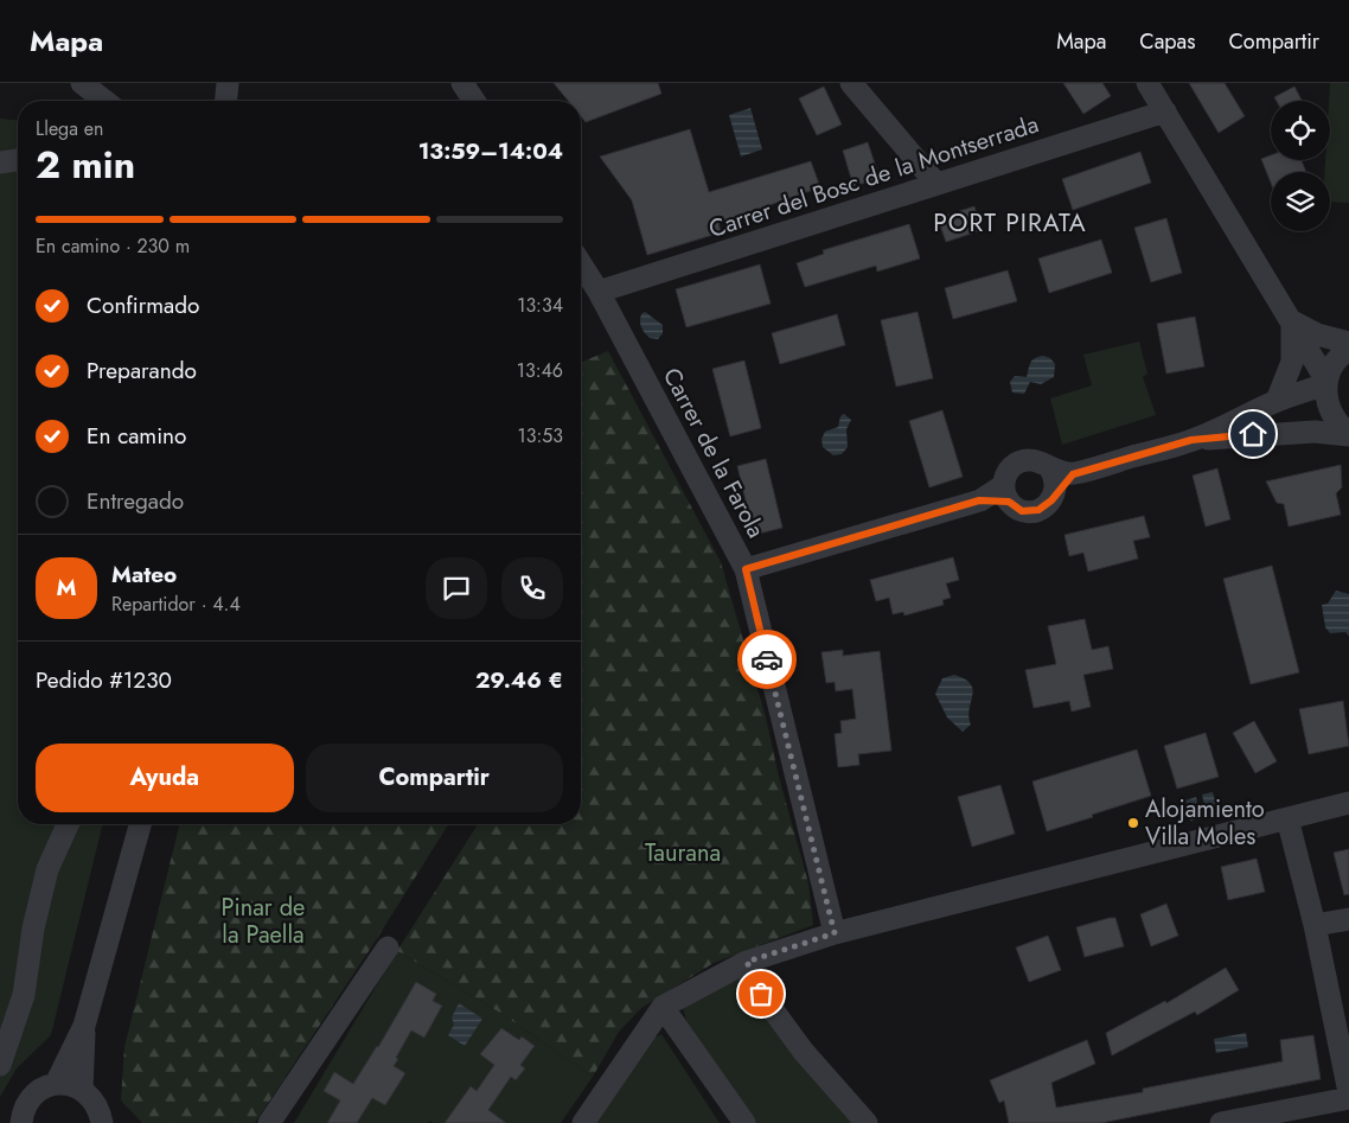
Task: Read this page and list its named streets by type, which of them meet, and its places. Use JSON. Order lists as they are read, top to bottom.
{
  "streets": {
    "street": ["Carrer del Bosc de la Montserrada", "Carrer de la Farola"]
  },
  "crossings": [
    ["Carrer del Bosc de la Montserrada", "Carrer de la Farola"]
  ],
  "districts": ["PORT PIRATA"],
  "parks": ["Taurana", "Pinar de la Paella"],
  "places": ["Alojamiento Villa Moles"],
  "page": {
    "header": "Mapa",
    "nav": ["Mapa", "Capas", "Compartir"],
    "heading": ["2 min", "Llega en", "13:59–14:04"],
    "panel": [
      "Mateo",
      "Repartidor · 4.4",
      "Pedido #1230",
      "29.46 €"
    ],
    "bar": "En camino · 230 m",
    "list": [
      ["Confirmado", "13:34"],
      ["Preparando", "13:46"],
      ["En camino", "13:53"],
      "Entregado"
    ],
    "round": "M",
    "buttons": ["Ayuda", "Compartir"]
  }
}
